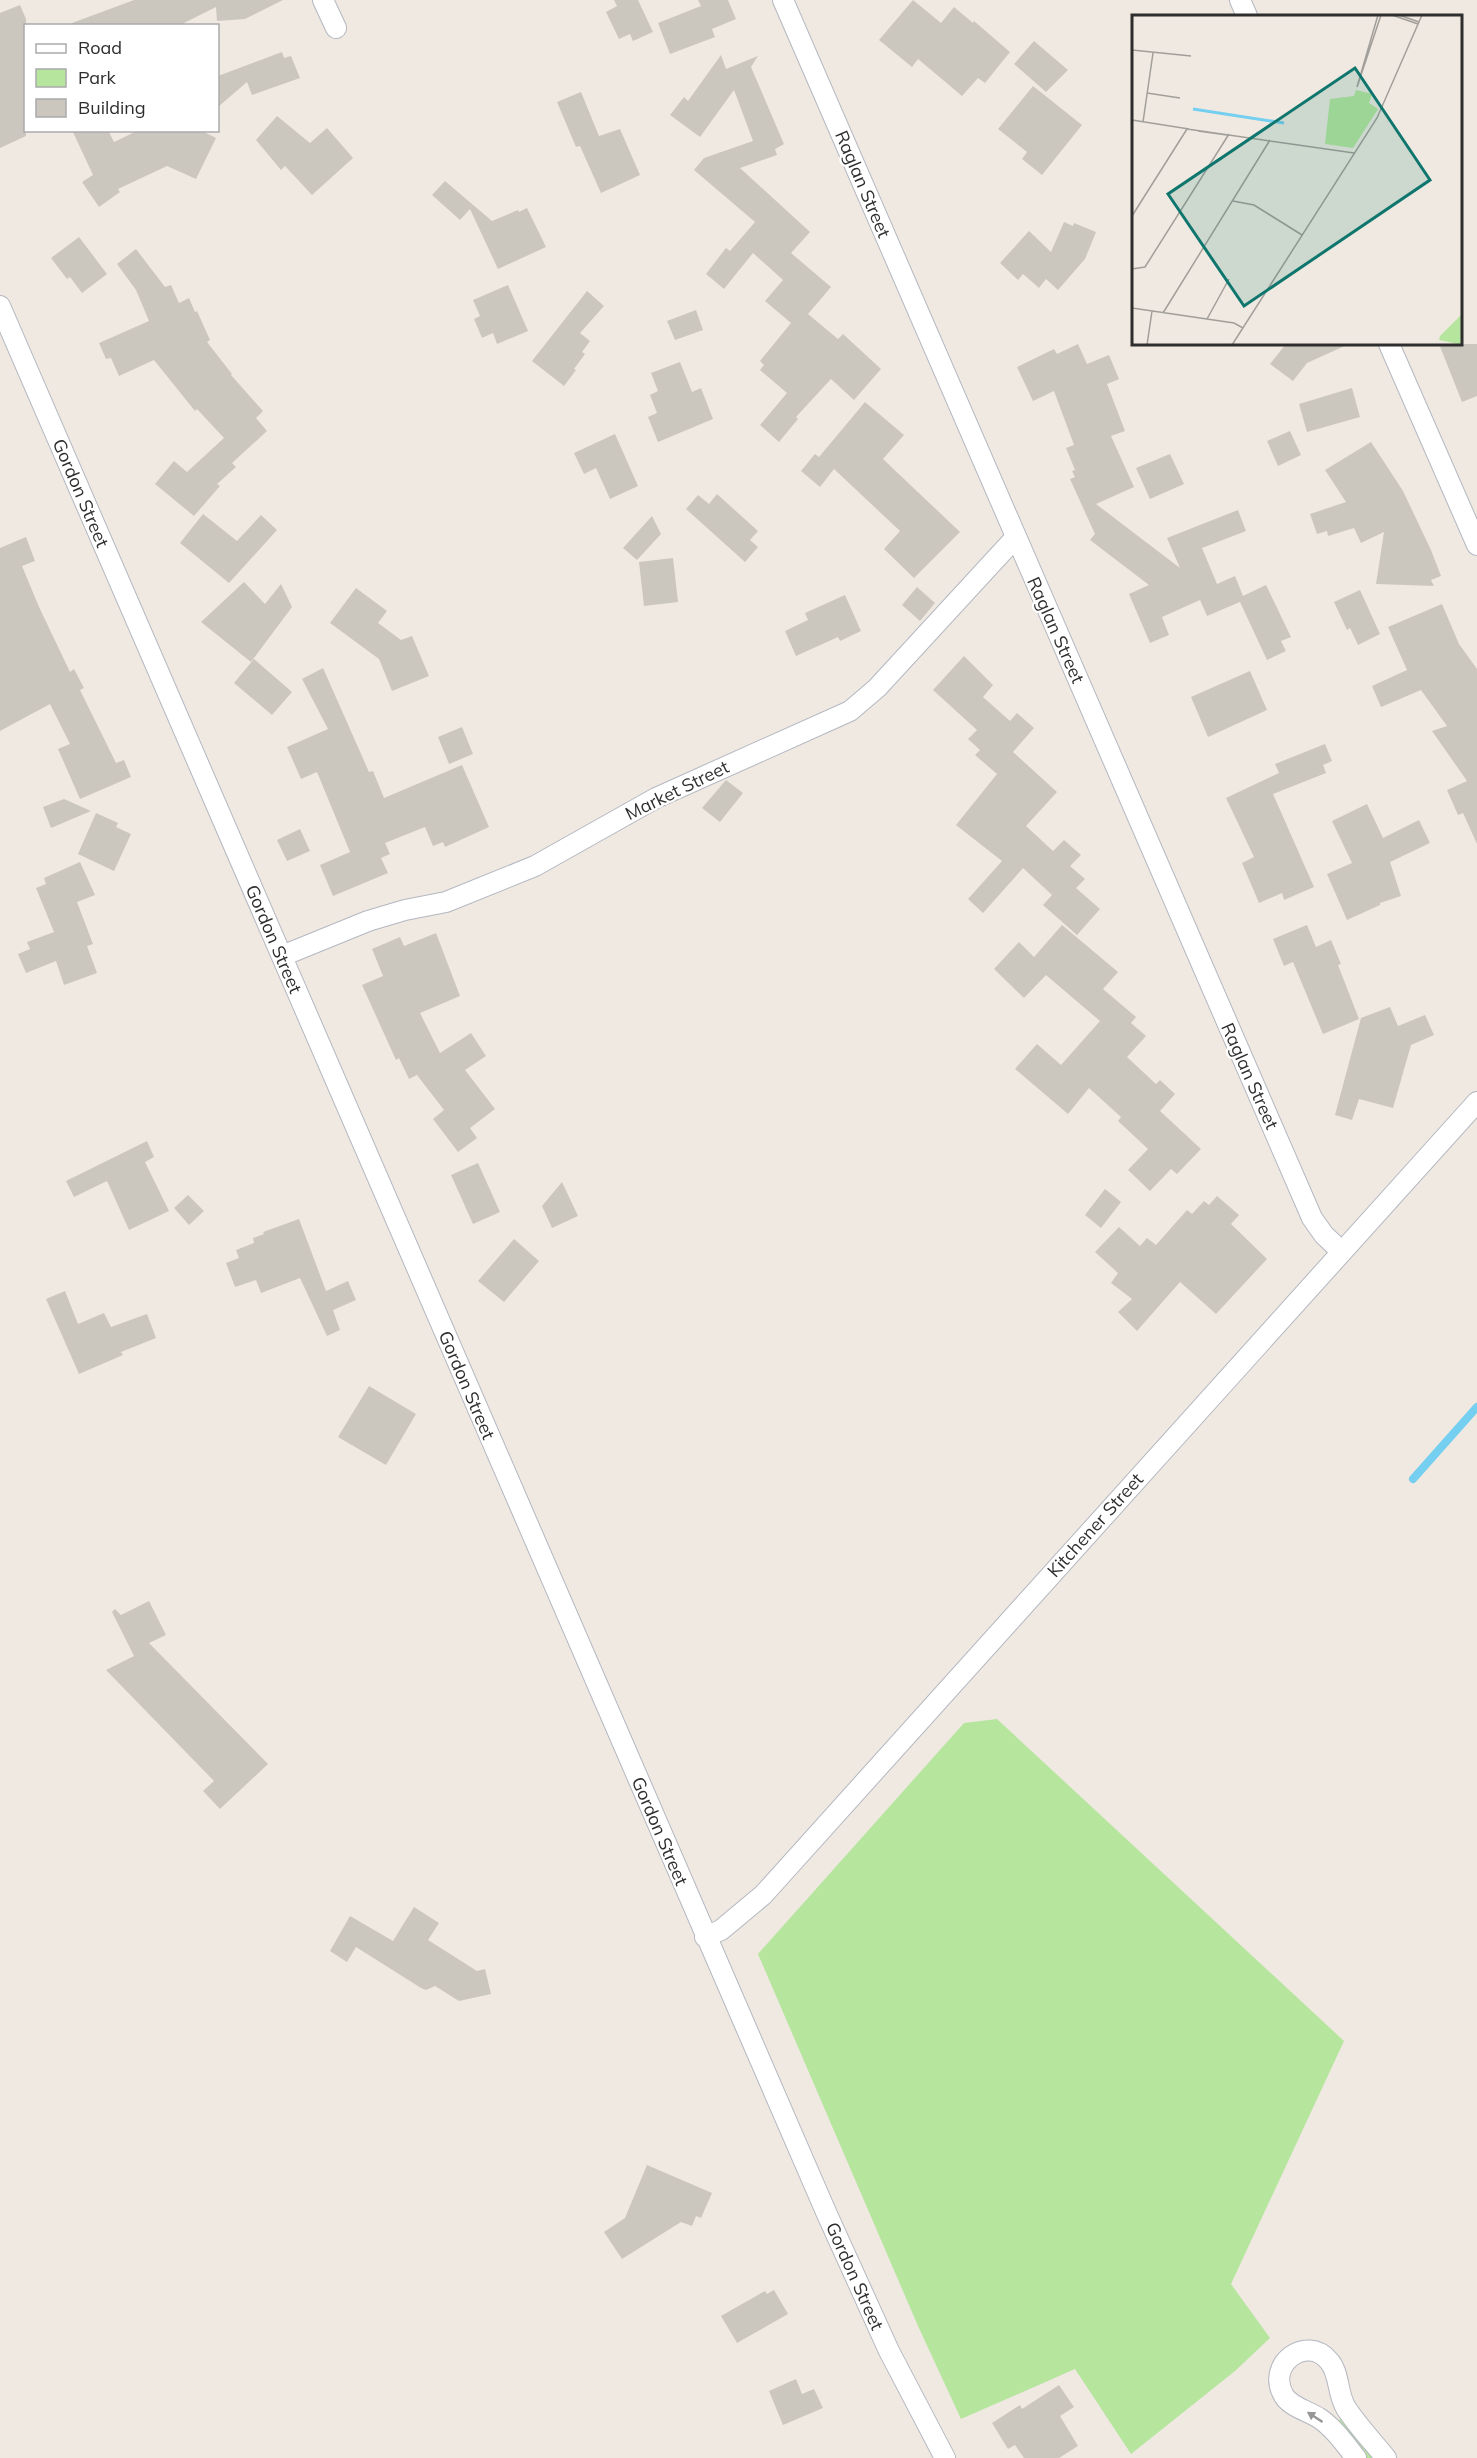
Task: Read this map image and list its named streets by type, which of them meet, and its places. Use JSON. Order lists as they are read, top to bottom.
{
  "streets": {
    "street": [
      "Raglan Street",
      "Gordon Street",
      "Market Street",
      "Kitchener Street"
    ]
  },
  "crossings": [
    ["Raglan Street", "Market Street"],
    ["Raglan Street", "Kitchener Street"],
    ["Gordon Street", "Market Street"],
    ["Gordon Street", "Kitchener Street"]
  ],
  "legend": ["Road", "Park", "Building"]
}
